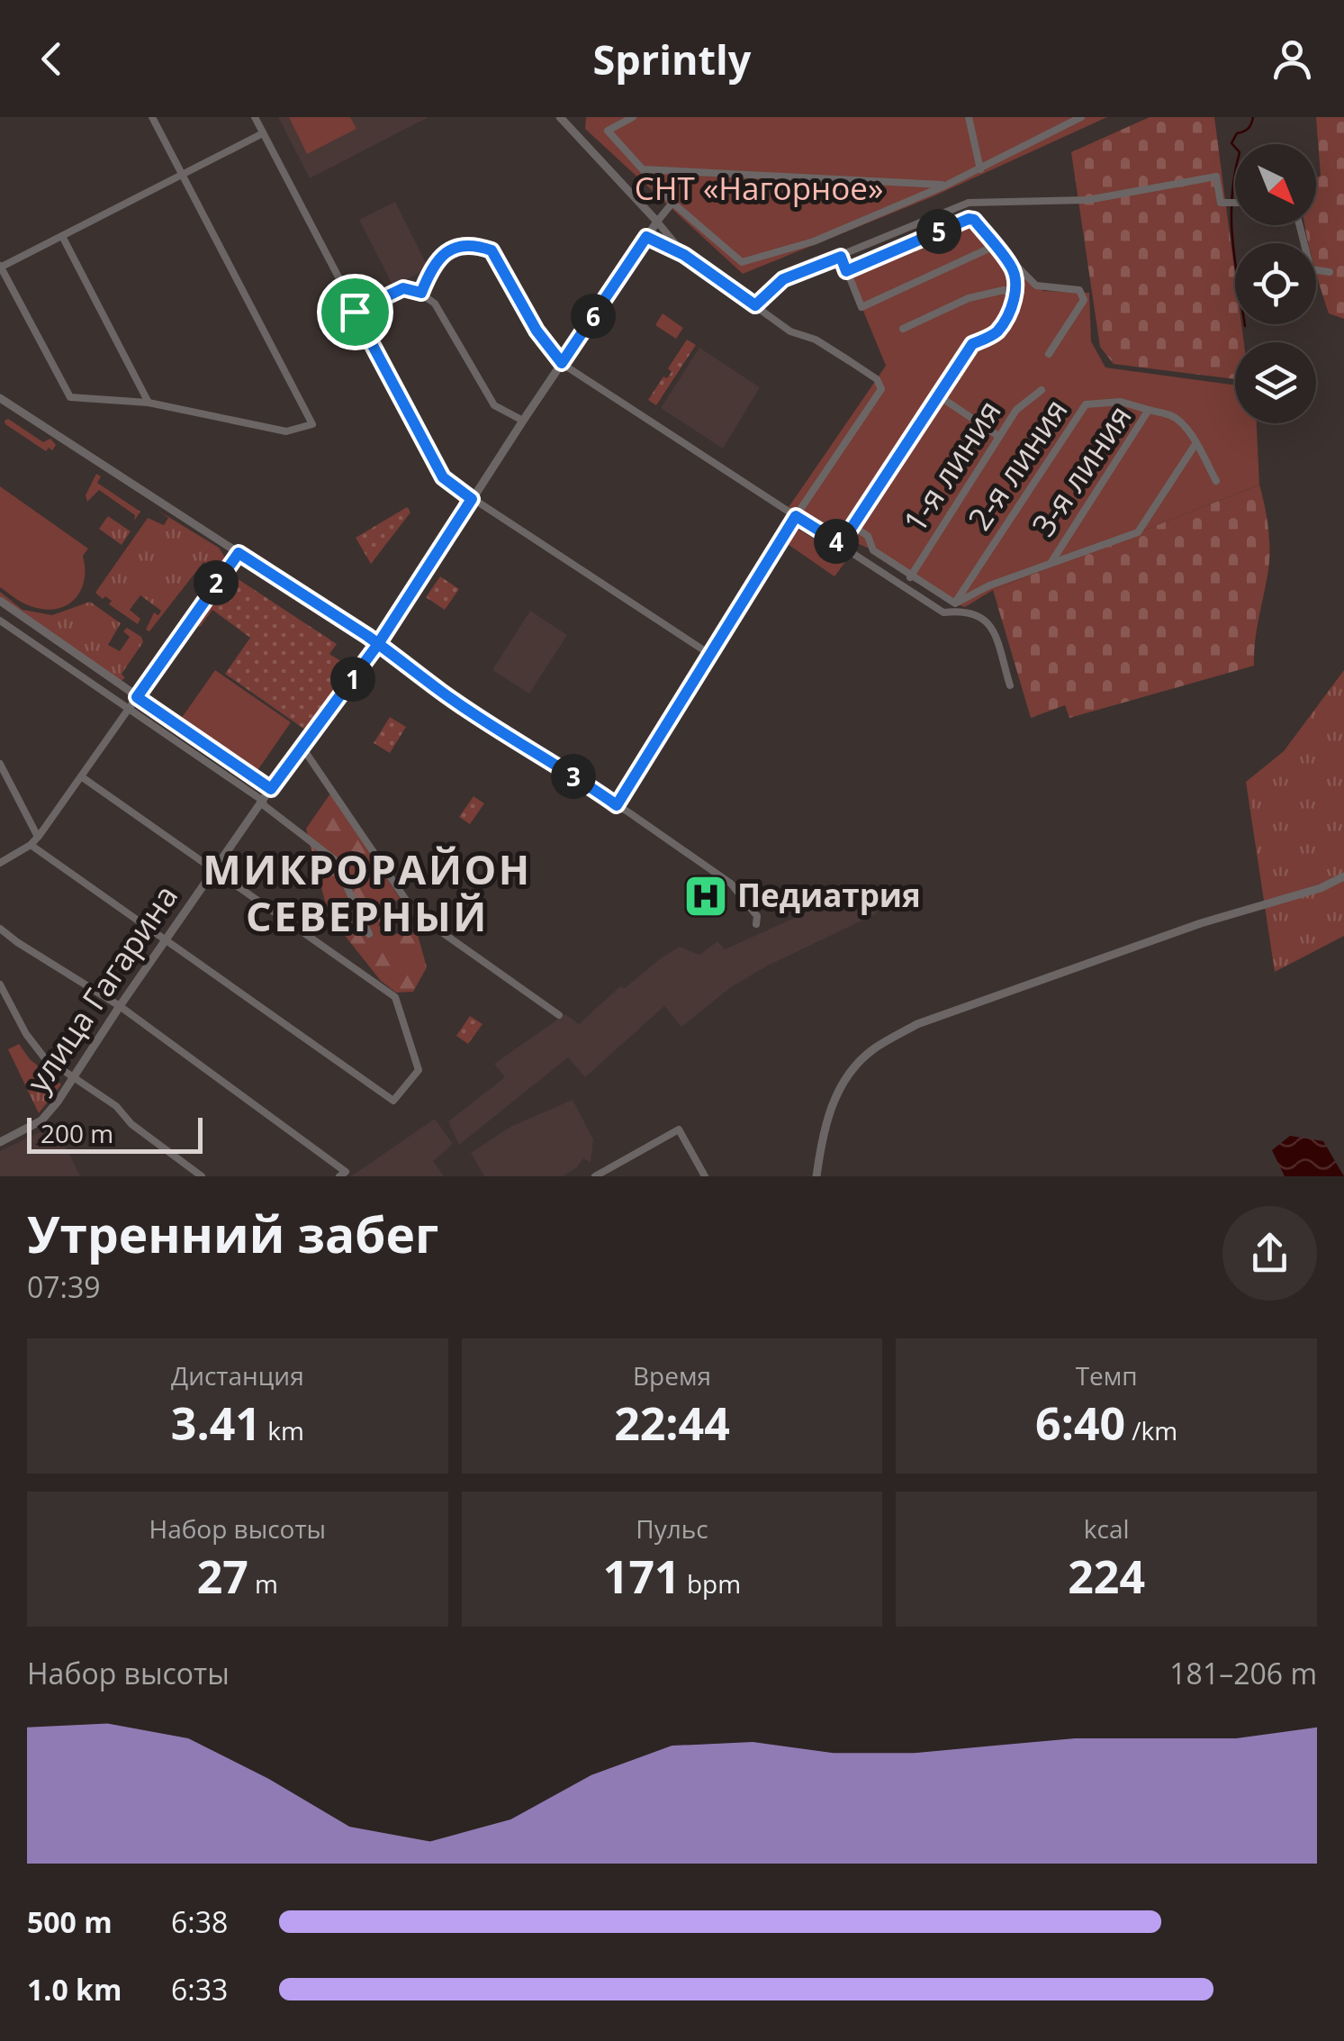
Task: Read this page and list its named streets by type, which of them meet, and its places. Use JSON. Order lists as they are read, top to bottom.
{
  "streets": {
    "street": [
      "2-я линия",
      "1-я линия",
      "3-я линия",
      "улица Гагарина"
    ]
  },
  "crossings": [
    ["2-я линия", "3-я линия"]
  ],
  "districts": ["МИКРОРАЙОН СЕВЕРНЫЙ"],
  "parks": ["СНТ «Нагорное»"],
  "places": {
    "hospital": ["Педиатрия"]
  },
  "scale_bar": "200 m",
  "north": "bottom right",
  "page": {
    "header": "Sprintly",
    "pins": [
      "5",
      "6",
      "4",
      "2",
      "1",
      "3"
    ],
    "scale": "200 m",
    "heading": ["Утренний забег", "07:39"],
    "stats": [
      ["Дистанция", "3.41 km"],
      ["Время", "22:44"],
      ["Темп", "6:40 /km"],
      ["Набор высоты", "27 m"],
      ["Пульс", "171 bpm"],
      ["kcal", "224"]
    ],
    "chart": ["Набор высоты", "181–206 m"],
    "list": [
      {
        "name": "500 m",
        "note": "6:38"
      },
      {
        "name": "1.0 km",
        "note": "6:33"
      }
    ]
  }
}
